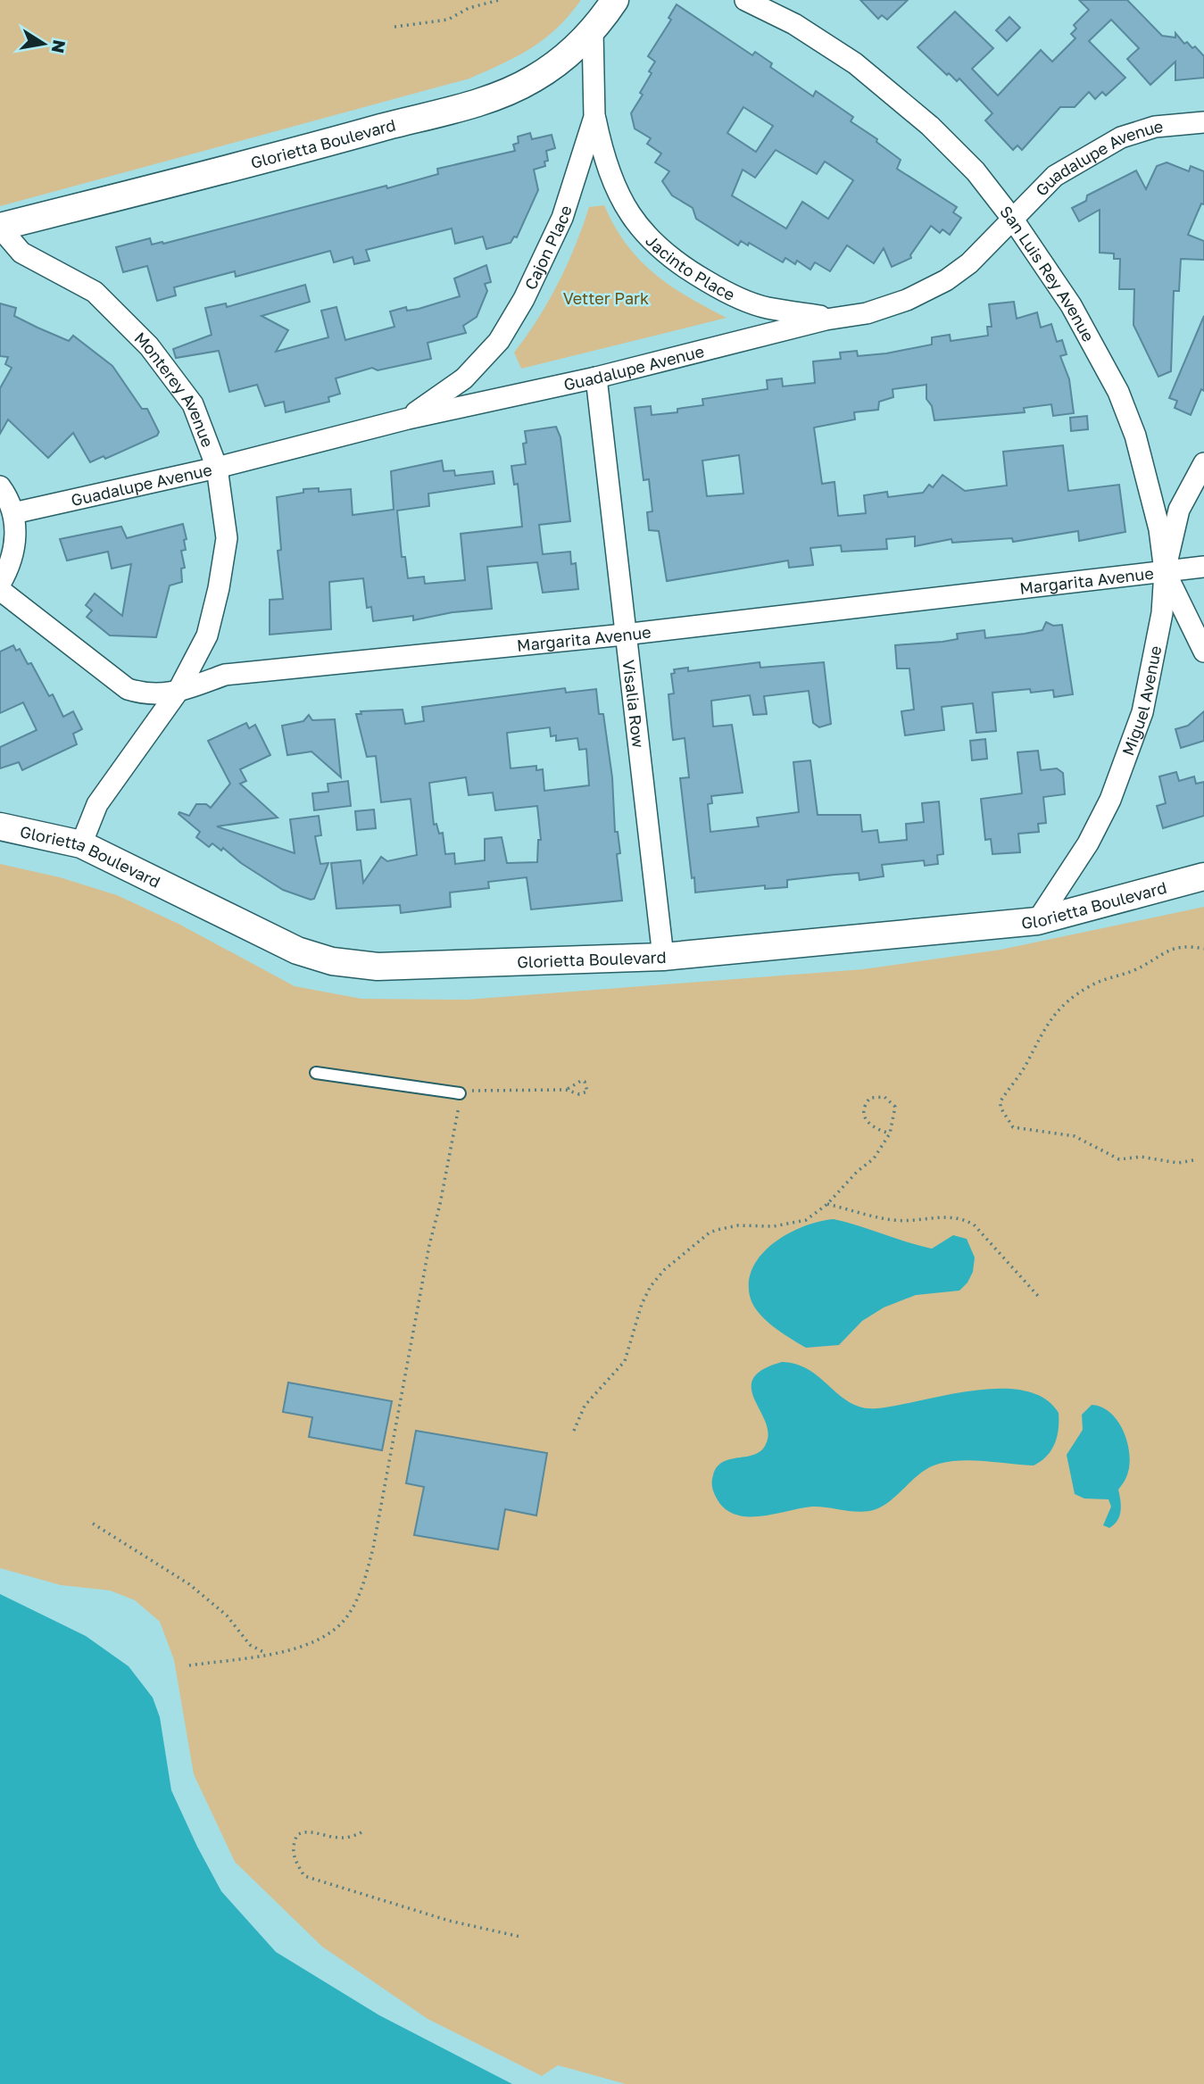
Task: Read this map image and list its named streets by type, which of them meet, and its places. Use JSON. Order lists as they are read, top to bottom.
{
  "streets": {
    "street": [
      "Glorietta Boulevard",
      "Guadalupe Avenue",
      "Cajon Place",
      "Jacinto Place",
      "San Luis Rey Avenue",
      "Monterey Avenue",
      "Margarita Avenue",
      "Miguel Avenue",
      "Visalia Row"
    ]
  },
  "crossings": [
    ["Glorietta Boulevard", "Cajon Place"],
    ["Glorietta Boulevard", "Monterey Avenue"],
    ["Glorietta Boulevard", "Miguel Avenue"],
    ["Glorietta Boulevard", "Visalia Row"],
    ["Guadalupe Avenue", "Cajon Place"],
    ["Guadalupe Avenue", "Jacinto Place"],
    ["Guadalupe Avenue", "San Luis Rey Avenue"],
    ["Guadalupe Avenue", "Monterey Avenue"],
    ["Guadalupe Avenue", "Visalia Row"],
    ["Cajon Place", "Jacinto Place"],
    ["San Luis Rey Avenue", "Margarita Avenue"],
    ["San Luis Rey Avenue", "Miguel Avenue"],
    ["Monterey Avenue", "Margarita Avenue"],
    ["Margarita Avenue", "Miguel Avenue"],
    ["Margarita Avenue", "Visalia Row"]
  ],
  "parks": ["Vetter Park"],
  "north": "right"
}
